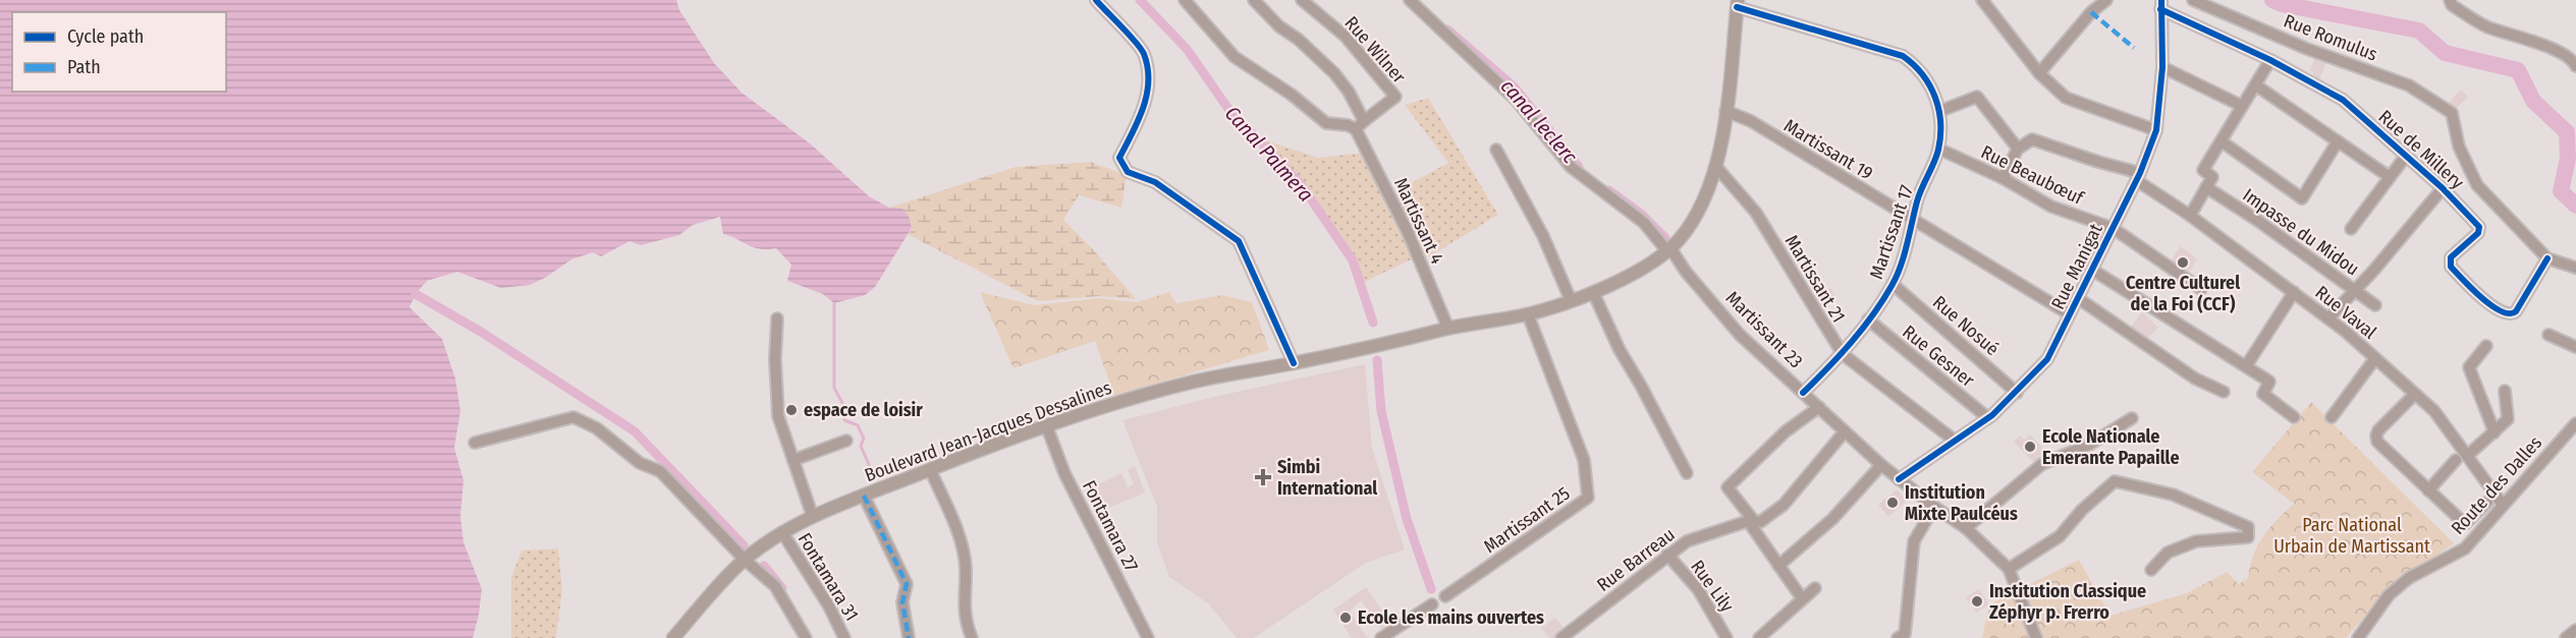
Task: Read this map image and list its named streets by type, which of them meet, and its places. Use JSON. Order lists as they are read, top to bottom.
{
  "streets": {
    "main road": ["Boulevard Jean-Jacques Dessalines"],
    "street": [
      "Rue Romulus",
      "Rue Wilner",
      "Martissant 19",
      "Rue de Millery",
      "Rue Beaubœuf",
      "Martissant 4",
      "Martissant 17",
      "Impasse du Midou",
      "Rue Manigat",
      "Martissant 21",
      "Rue Vaval",
      "Rue Nosué",
      "Martissant 23",
      "Rue Gesner",
      "Route des Dalles",
      "Martissant 25",
      "Fontamara 27",
      "Rue Barreau",
      "Fontamara 31",
      "Rue Lily"
    ]
  },
  "crossings": [
    ["Rue Romulus", "Rue de Millery"],
    ["Rue Wilner", "Martissant 4"],
    ["Martissant 19", "Martissant 17"],
    ["Martissant 19", "Rue Manigat"],
    ["Martissant 19", "Boulevard Jean-Jacques Dessalines"],
    ["Rue de Millery", "Rue Manigat"],
    ["Rue Beaubœuf", "Martissant 17"],
    ["Rue Beaubœuf", "Rue Manigat"],
    ["Martissant 4", "Boulevard Jean-Jacques Dessalines"],
    ["Martissant 17", "Martissant 21"],
    ["Martissant 17", "Rue Nosué"],
    ["Martissant 17", "Martissant 23"],
    ["Martissant 17", "Rue Gesner"],
    ["Martissant 17", "Boulevard Jean-Jacques Dessalines"],
    ["Rue Manigat", "Martissant 21"],
    ["Rue Manigat", "Rue Vaval"],
    ["Rue Manigat", "Rue Nosué"],
    ["Rue Manigat", "Martissant 23"],
    ["Rue Manigat", "Rue Gesner"],
    ["Martissant 21", "Boulevard Jean-Jacques Dessalines"],
    ["Rue Vaval", "Route des Dalles"],
    ["Martissant 23", "Boulevard Jean-Jacques Dessalines"],
    ["Martissant 23", "Rue Barreau"],
    ["Boulevard Jean-Jacques Dessalines", "Martissant 25"],
    ["Boulevard Jean-Jacques Dessalines", "Fontamara 27"],
    ["Boulevard Jean-Jacques Dessalines", "Fontamara 31"],
    ["Rue Barreau", "Rue Lily"]
  ],
  "water": ["canal leclerc", "Canal Palmera"],
  "parks": ["Parc National Urbain de Martissant"],
  "places": {
    "other": [
      "Centre Culturel de la Foi (CCF)",
      "espace de loisir",
      "Ecole Nationale Emerante Papaille",
      "Institution Mixte Paulcéus",
      "Institution Classique Zéphyr p. Frerro",
      "Ecole les mains ouvertes"
    ],
    "health": ["Simbi International"]
  },
  "legend": ["Cycle path", "Path"]
}
